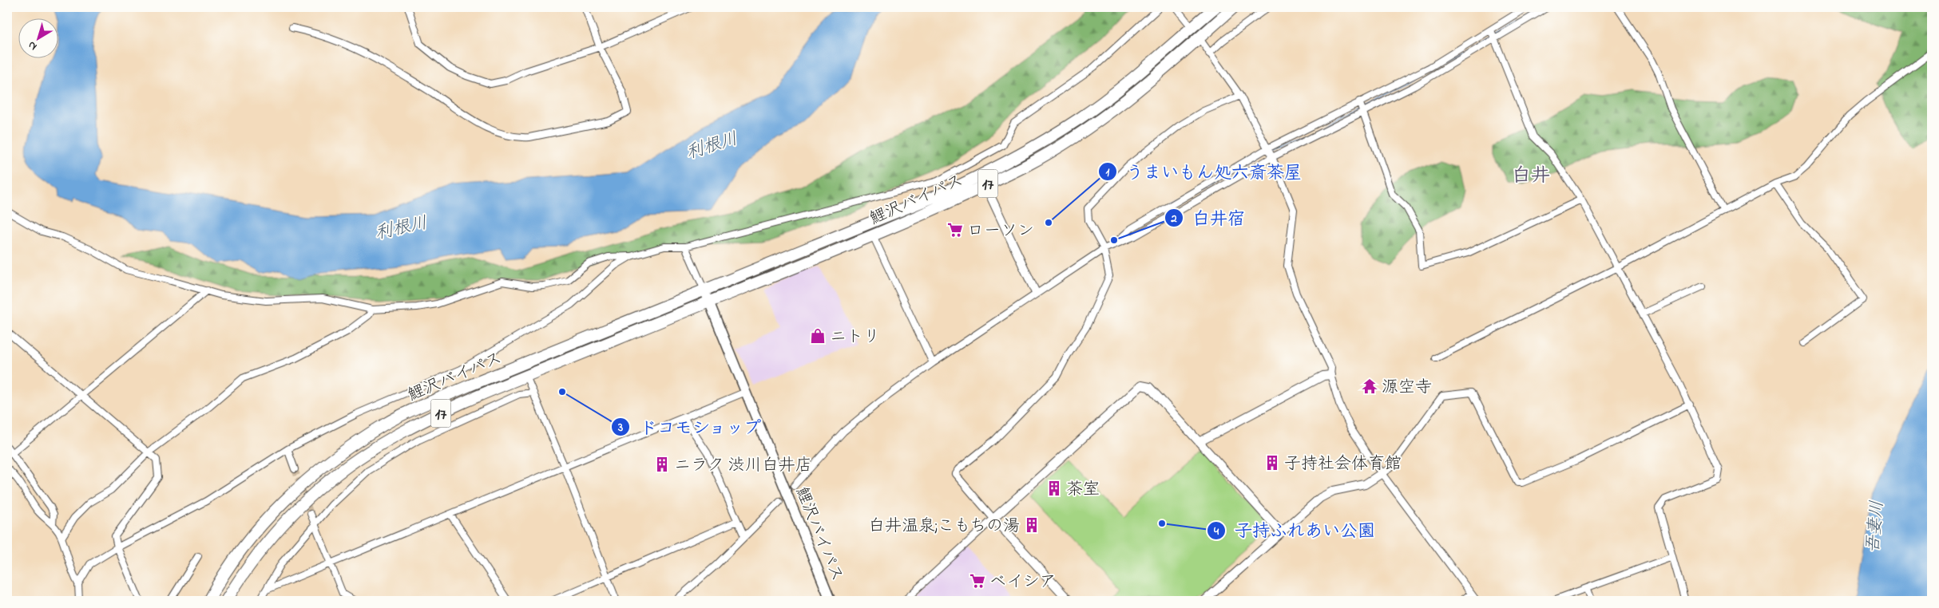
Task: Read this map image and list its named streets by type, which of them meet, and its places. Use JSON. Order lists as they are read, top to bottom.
{
  "streets": {
    "highway": ["17", "鯉沢バイパス"]
  },
  "districts": ["白井"],
  "water": ["利根川", "吾妻川"],
  "places": {
    "other": [
      "うまいもん処六斎茶屋",
      "白井宿",
      "ドコモショップ",
      "子持ふれあい公園"
    ],
    "supermarket": ["ローソン", "ベイシア"],
    "shop": ["ニトリ"],
    "temple": ["源空寺"],
    "building": [
      "子持社会体育館",
      "ニラク 渋川白井店",
      "茶室",
      "白井温泉;こもちの湯"
    ]
  },
  "north": "bottom left"
}
